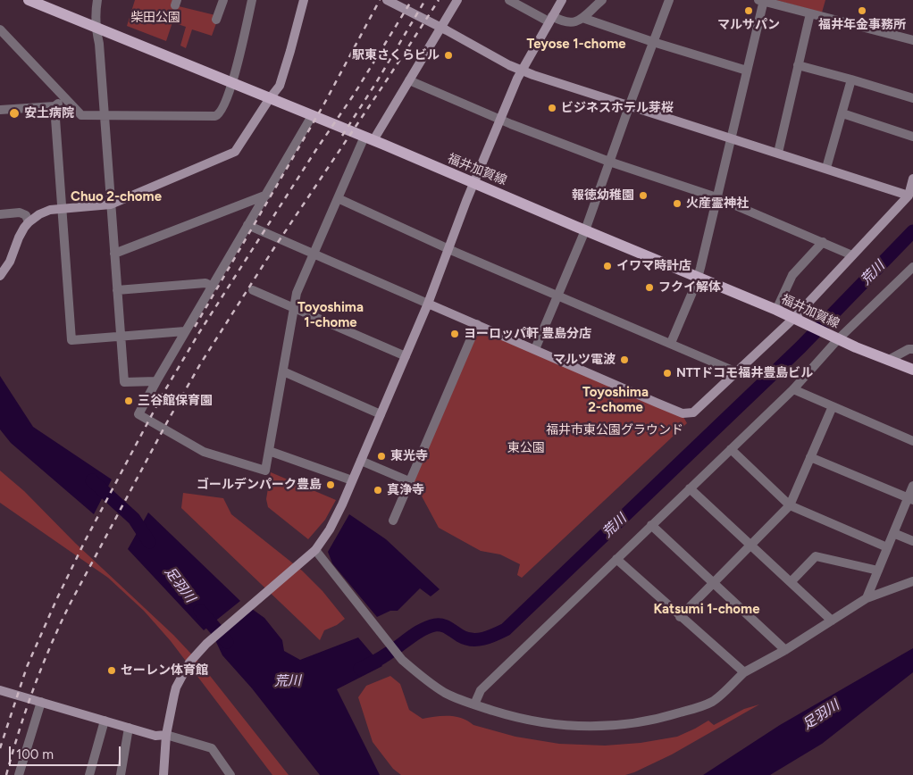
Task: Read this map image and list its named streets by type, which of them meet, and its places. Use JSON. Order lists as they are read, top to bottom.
{
  "streets": {
    "main road": ["福井加賀線"]
  },
  "districts": [
    "Teyose 1-chome",
    "Chuo 2-chome",
    "Toyoshima 1-chome",
    "Toyoshima 2-chome",
    "Katsumi 1-chome"
  ],
  "water": ["荒川", "足羽川"],
  "parks": ["柴田公園", "福井市東公園グラウンド", "東公園"],
  "places": [
    "マルサパン",
    "福井年金事務所",
    "駅東さくらビル",
    "ビジネスホテル芽桜",
    "安土病院",
    "報徳幼稚園",
    "火産霊神社",
    "イワマ時計店",
    "フクイ解体",
    "ヨーロッパ軒 豊島分店",
    "マルツ電波",
    "NTTドコモ福井豊島ビル",
    "三谷館保育園",
    "東光寺",
    "ゴールデンパーク豊島",
    "真浄寺",
    "セーレン体育館"
  ],
  "scale_bar": "100 m"
}
